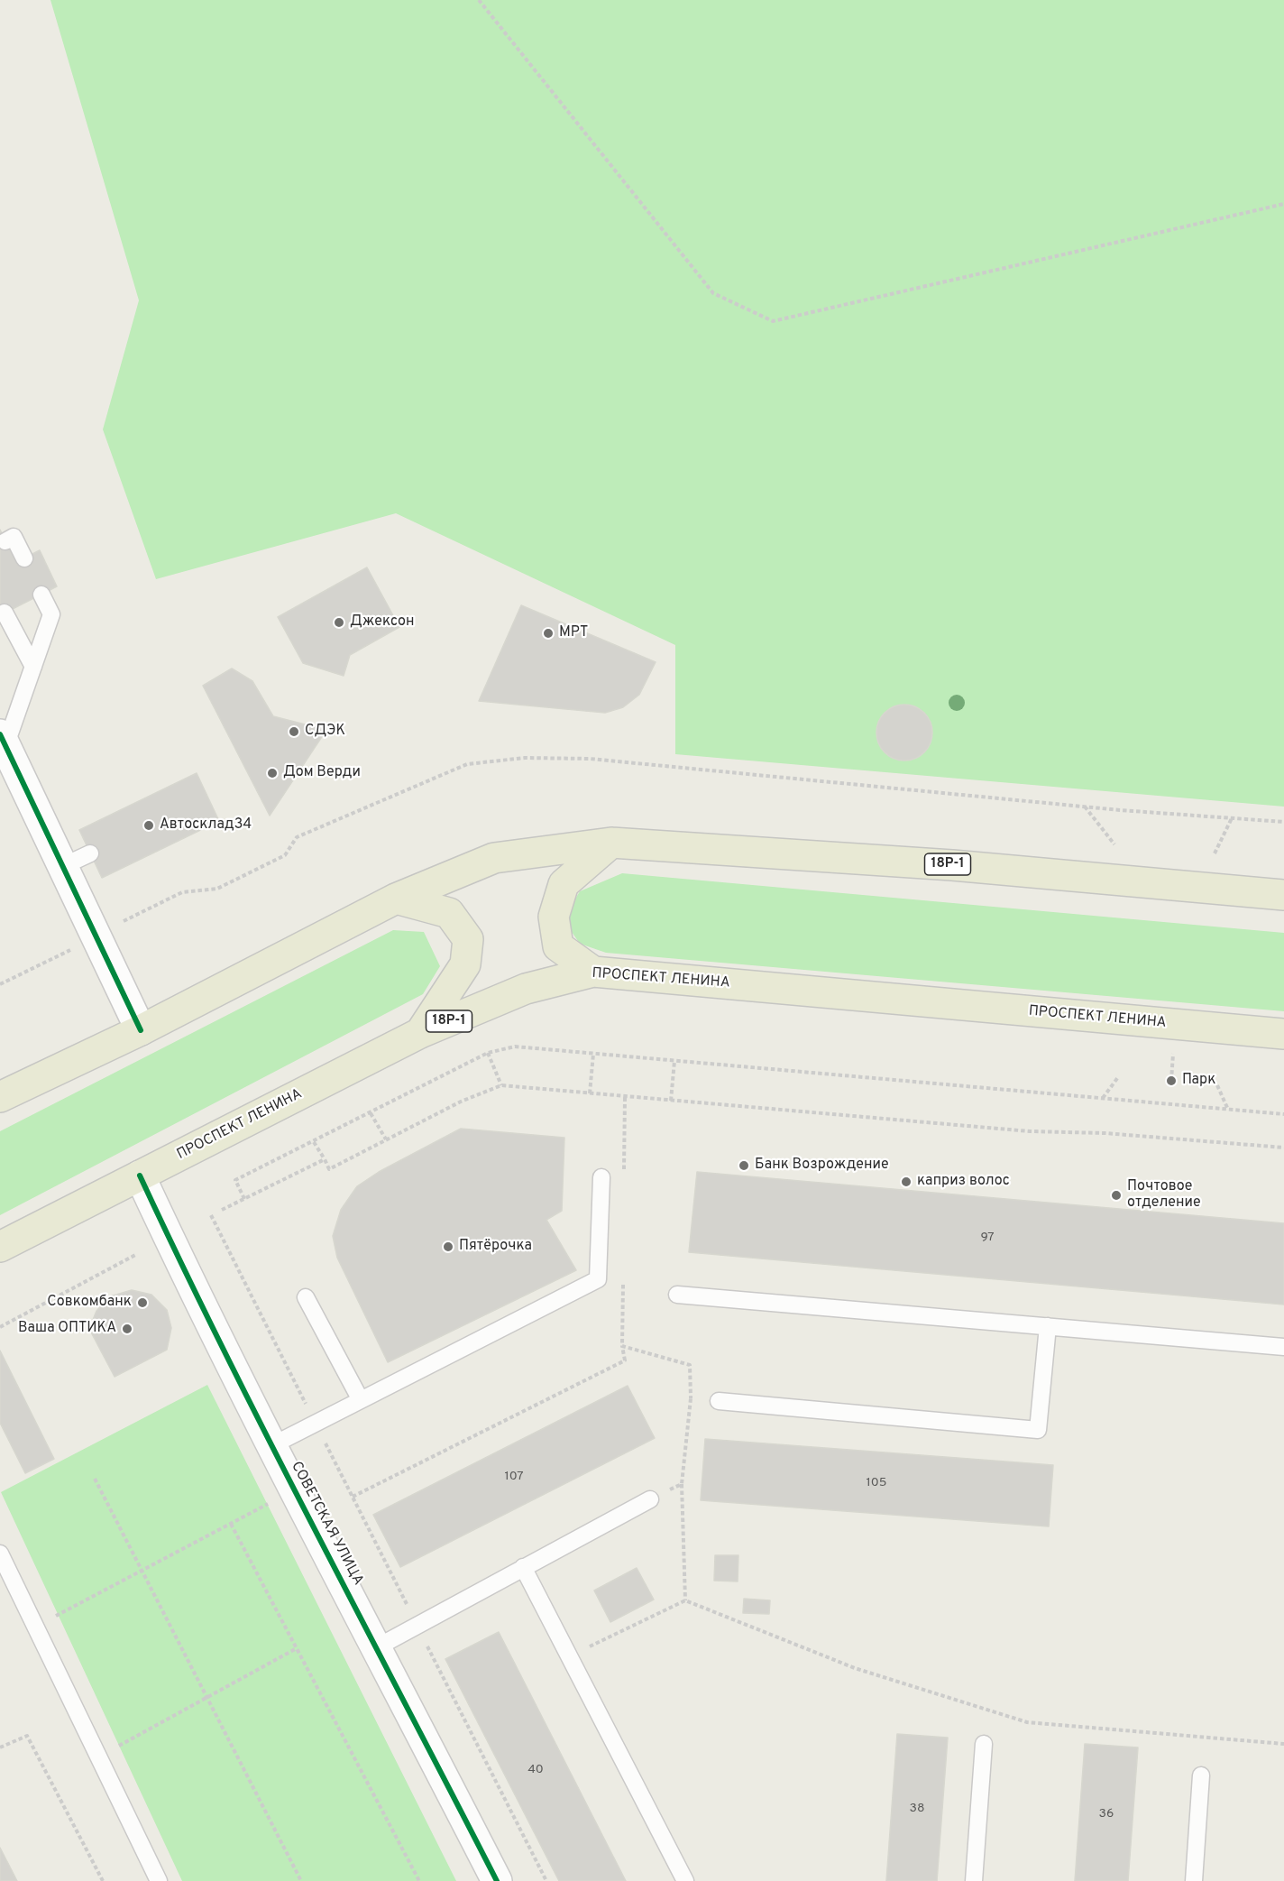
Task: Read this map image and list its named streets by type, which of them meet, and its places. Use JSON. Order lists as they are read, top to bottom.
{
  "streets": {
    "main road": ["18Р-1", "ПРОСПЕКТ ЛЕНИНА"],
    "street": ["СОВЕТСКАЯ УЛИЦА"]
  },
  "crossings": [
    ["ПРОСПЕКТ ЛЕНИНА", "СОВЕТСКАЯ УЛИЦА"]
  ],
  "places": [
    "Джексон",
    "МРТ",
    "СДЭК",
    "Дом Верди",
    "Автосклад34",
    "Парк",
    "Банк Возрождение",
    "каприз волос",
    "Почтовое отделение",
    "Пятёрочка",
    "Совкомбанк",
    "Ваша ОПТИКА"
  ],
  "house_numbers": [
    "97",
    "107",
    "105",
    "40",
    "38",
    "36"
  ]
}
